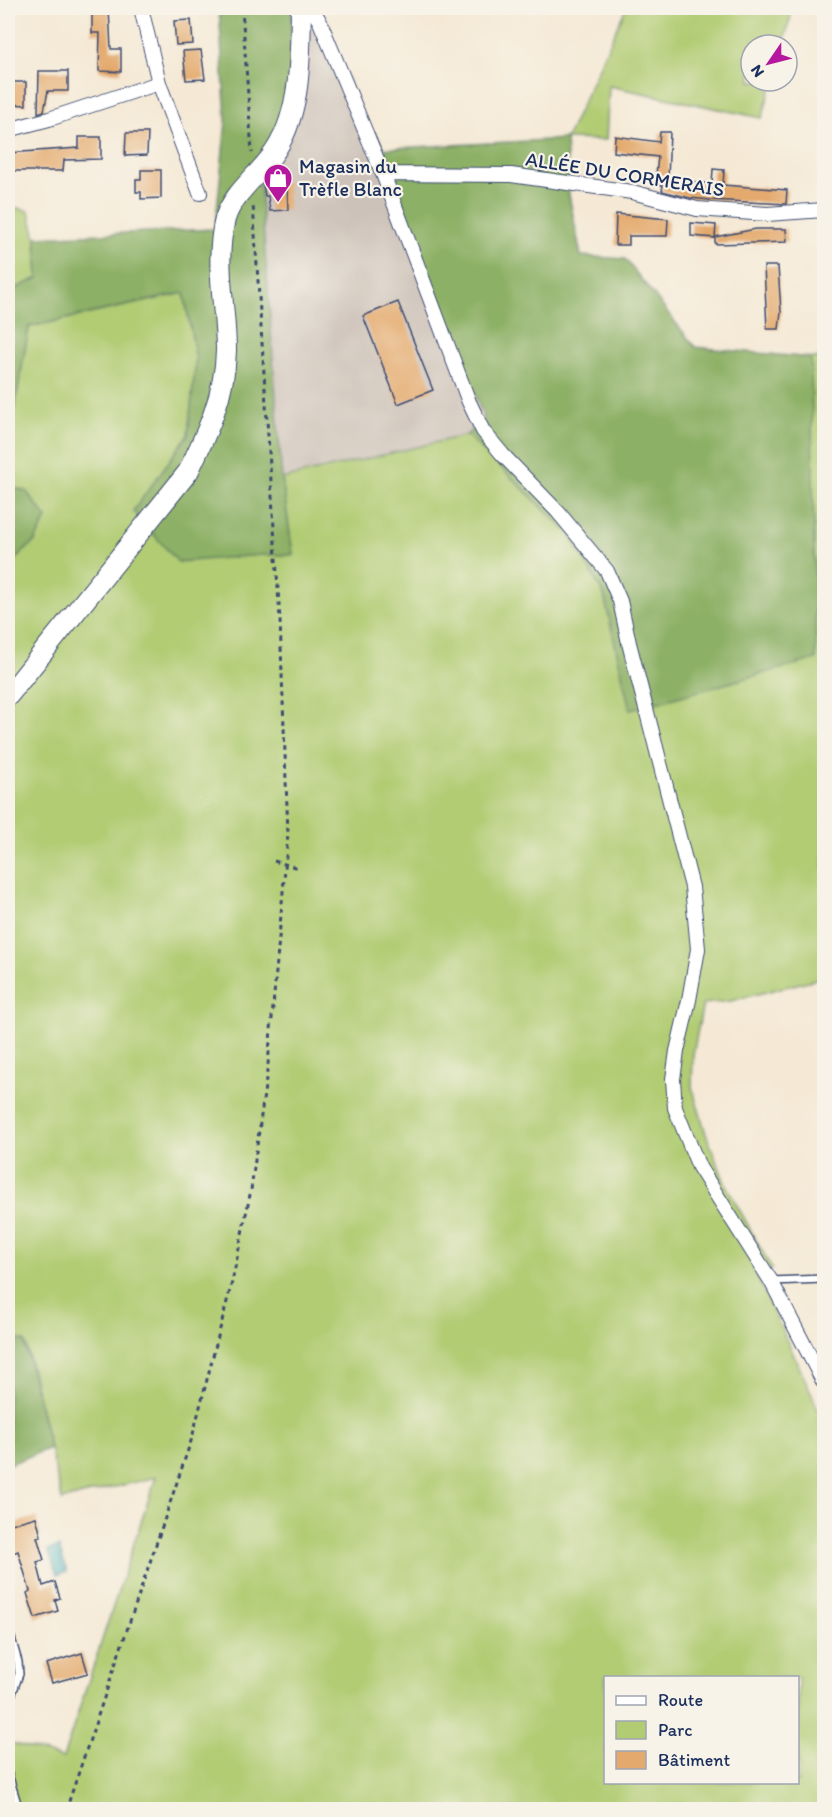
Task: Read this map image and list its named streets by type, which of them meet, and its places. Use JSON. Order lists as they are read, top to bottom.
{
  "streets": {
    "street": ["ALLÉE DU CORMERAIS"]
  },
  "places": {
    "shop": ["Magasin du Trèfle Blanc"]
  },
  "legend": ["Route", "Parc", "Bâtiment"],
  "north": "bottom left"
}
